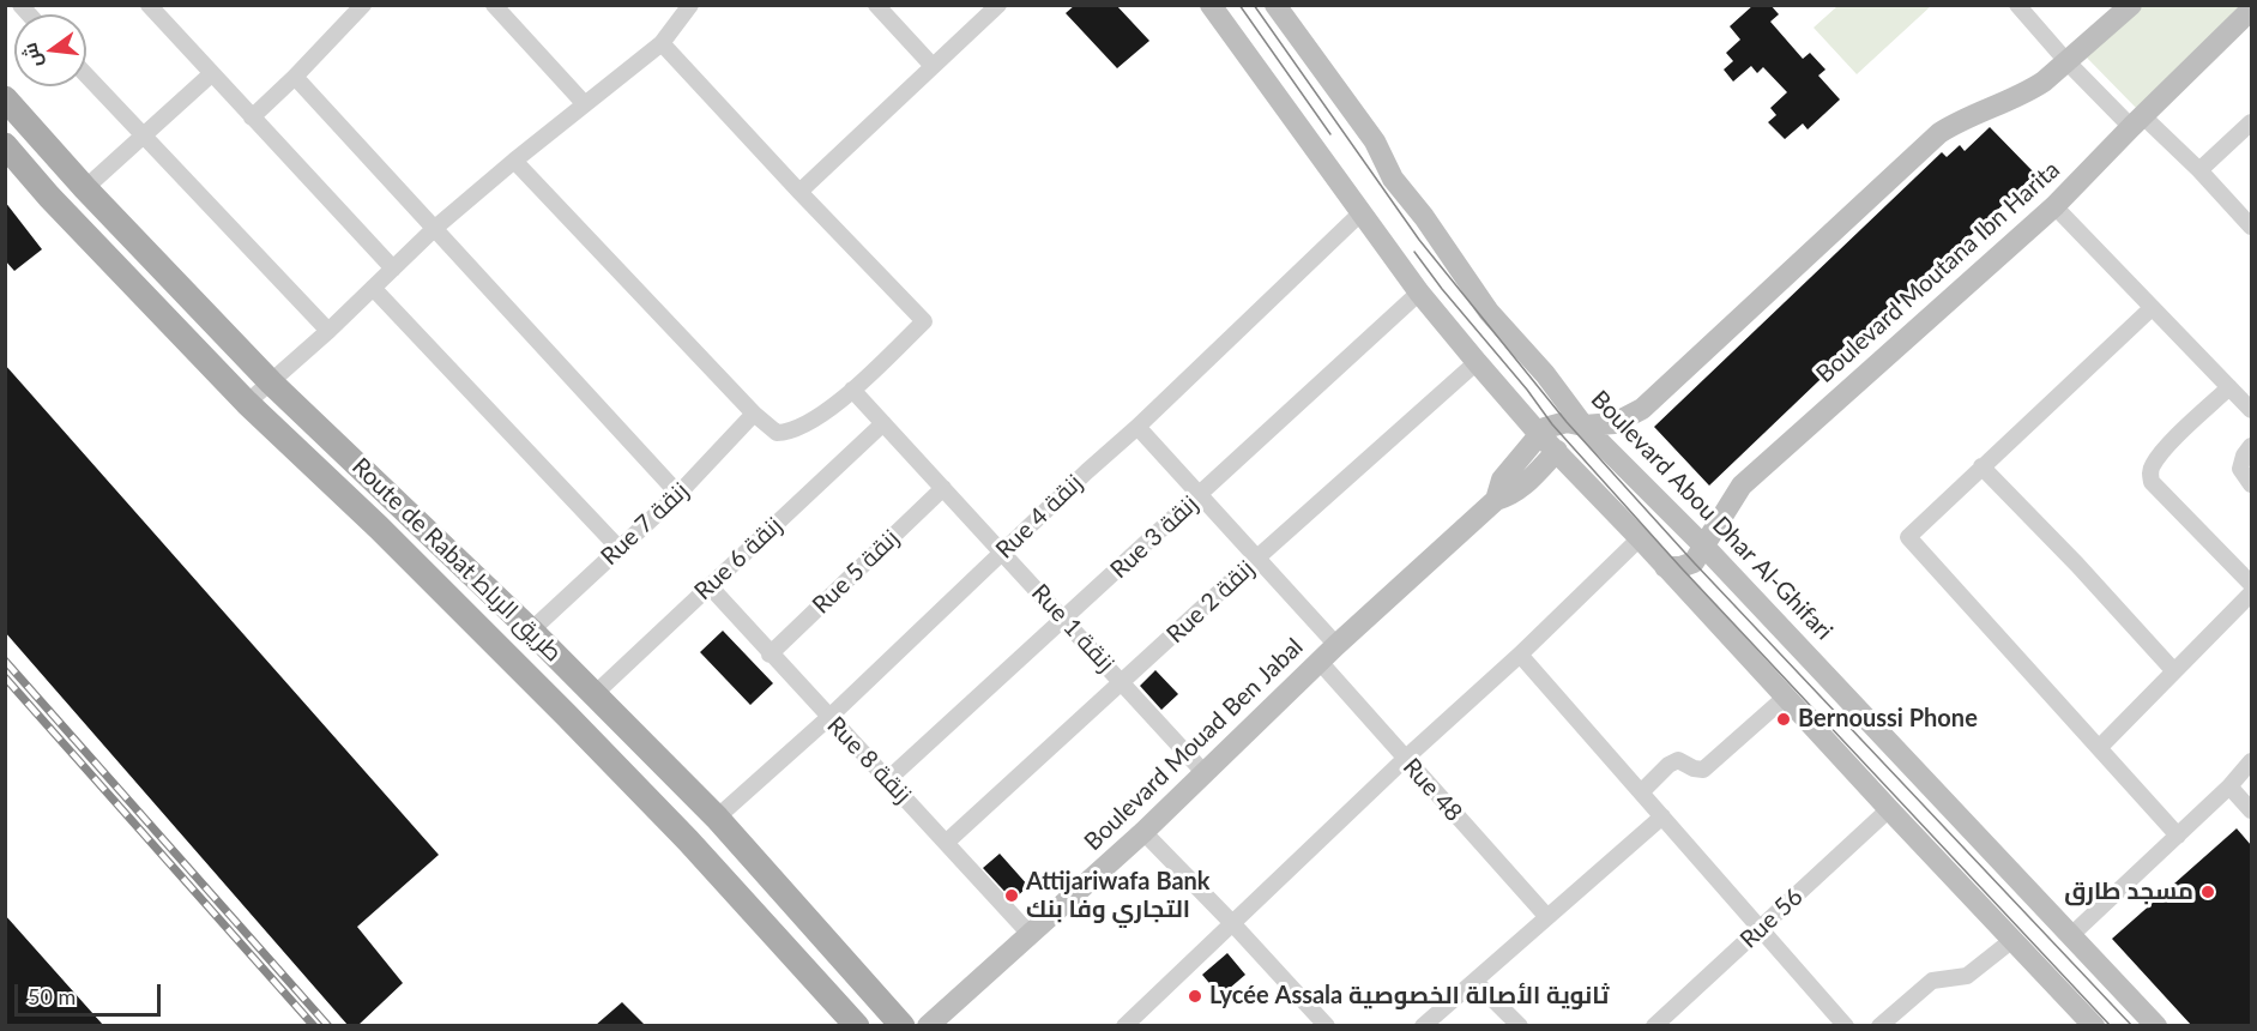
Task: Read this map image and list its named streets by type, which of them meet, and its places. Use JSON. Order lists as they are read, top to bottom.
{
  "streets": {
    "main road": ["Route de Rabat طريق الرباط"],
    "street": [
      "Boulevard Moutana Ibn Harita",
      "Boulevard Abou Dhar Al-Ghifari",
      "Rue 4 زنقة",
      "Rue 7 زنقة",
      "Rue 3 زنقة",
      "Rue 6 زنقة",
      "Rue 5 زنقة",
      "Rue 2 زنقة",
      "Rue 1 زنقة",
      "Boulevard Mouad Ben Jabal",
      "Rue 8 زنقة",
      "Rue 48",
      "Rue 56"
    ]
  },
  "crossings": [
    ["Boulevard Moutana Ibn Harita", "Boulevard Abou Dhar Al-Ghifari"],
    ["Rue 4 زنقة", "Route de Rabat طريق الرباط"],
    ["Rue 4 زنقة", "Rue 1 زنقة"],
    ["Rue 4 زنقة", "Rue 8 زنقة"],
    ["Rue 7 زنقة", "Route de Rabat طريق الرباط"],
    ["Rue 3 زنقة", "Rue 1 زنقة"],
    ["Rue 3 زنقة", "Rue 8 زنقة"],
    ["Rue 6 زنقة", "Route de Rabat طريق الرباط"],
    ["Rue 6 زنقة", "Rue 1 زنقة"],
    ["Rue 6 زنقة", "Rue 8 زنقة"],
    ["Rue 5 زنقة", "Rue 1 زنقة"],
    ["Rue 5 زنقة", "Rue 8 زنقة"],
    ["Rue 2 زنقة", "Rue 1 زنقة"],
    ["Rue 2 زنقة", "Rue 8 زنقة"],
    ["Rue 1 زنقة", "Boulevard Mouad Ben Jabal"],
    ["Boulevard Mouad Ben Jabal", "Rue 8 زنقة"],
    ["Boulevard Mouad Ben Jabal", "Rue 48"]
  ],
  "places": [
    "Bernoussi Phone",
    "مسجد طارق",
    "Attijariwafa Bank التجاري وفا بنك",
    "Lycée Assala ثانوية الأصالة الخصوصية"
  ],
  "scale_bar": "50 m",
  "north": "left"
}
